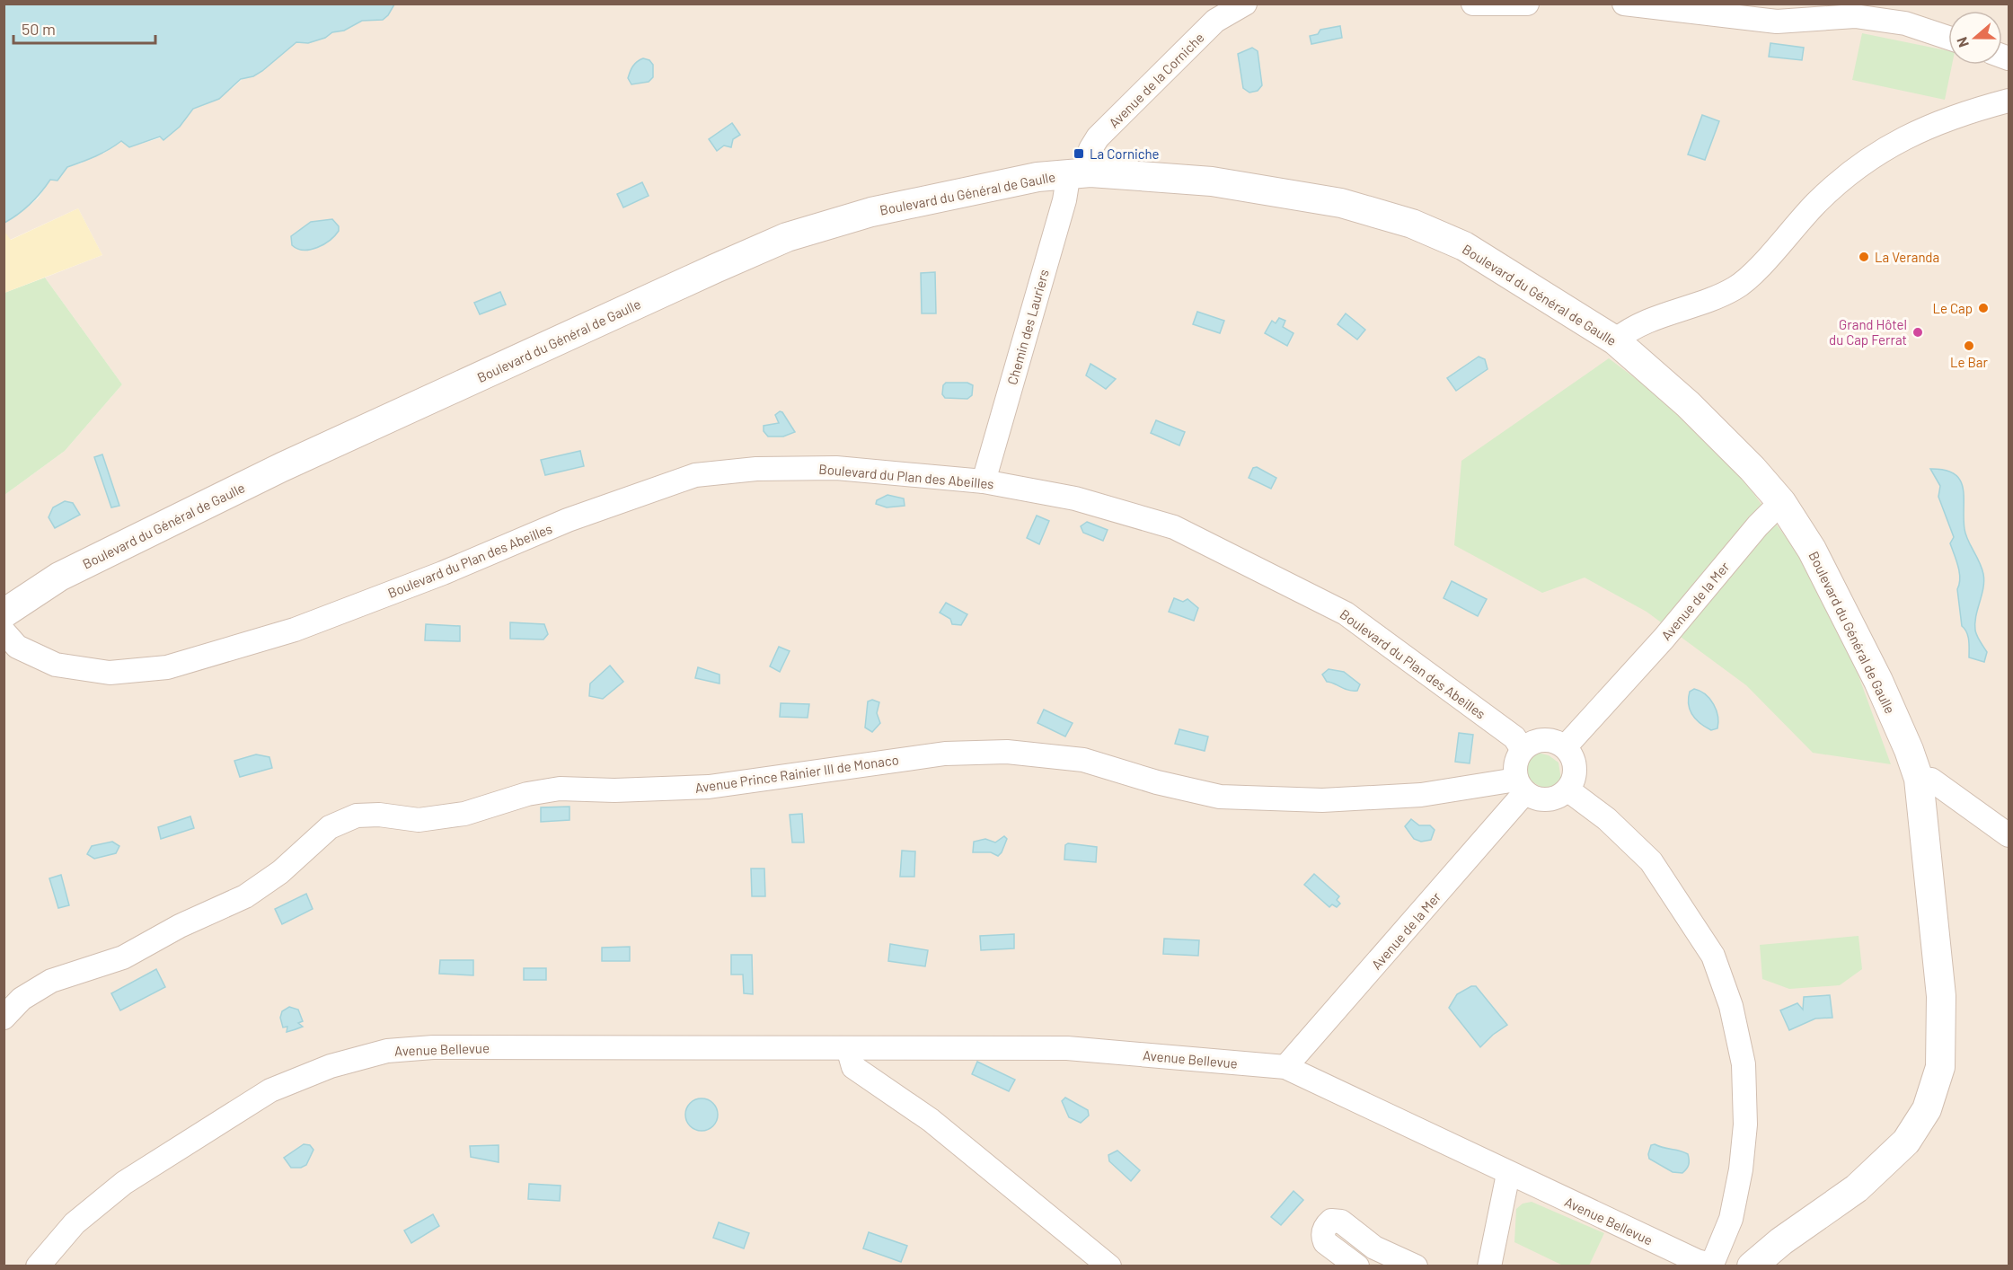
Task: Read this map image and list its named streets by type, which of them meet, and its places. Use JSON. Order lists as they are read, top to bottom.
{
  "streets": {
    "street": [
      "Avenue de la Corniche",
      "Boulevard du Général de Gaulle",
      "Chemin des Lauriers",
      "Boulevard du Plan des Abeilles",
      "Avenue de la Mer",
      "Avenue Prince Rainier III de Monaco",
      "Avenue Bellevue"
    ]
  },
  "crossings": [
    ["Avenue de la Corniche", "Boulevard du Général de Gaulle"],
    ["Avenue de la Corniche", "Chemin des Lauriers"],
    ["Boulevard du Général de Gaulle", "Chemin des Lauriers"],
    ["Boulevard du Général de Gaulle", "Avenue de la Mer"],
    ["Chemin des Lauriers", "Boulevard du Plan des Abeilles"],
    ["Boulevard du Plan des Abeilles", "Avenue de la Mer"],
    ["Boulevard du Plan des Abeilles", "Avenue Prince Rainier III de Monaco"],
    ["Avenue de la Mer", "Avenue Prince Rainier III de Monaco"],
    ["Avenue de la Mer", "Avenue Bellevue"]
  ],
  "places": {
    "transit": ["La Corniche"],
    "other": [
      "La Veranda",
      "Le Cap",
      "Grand Hôtel du Cap Ferrat",
      "Le Bar"
    ]
  },
  "scale_bar": "50 m",
  "north": "left"
}
